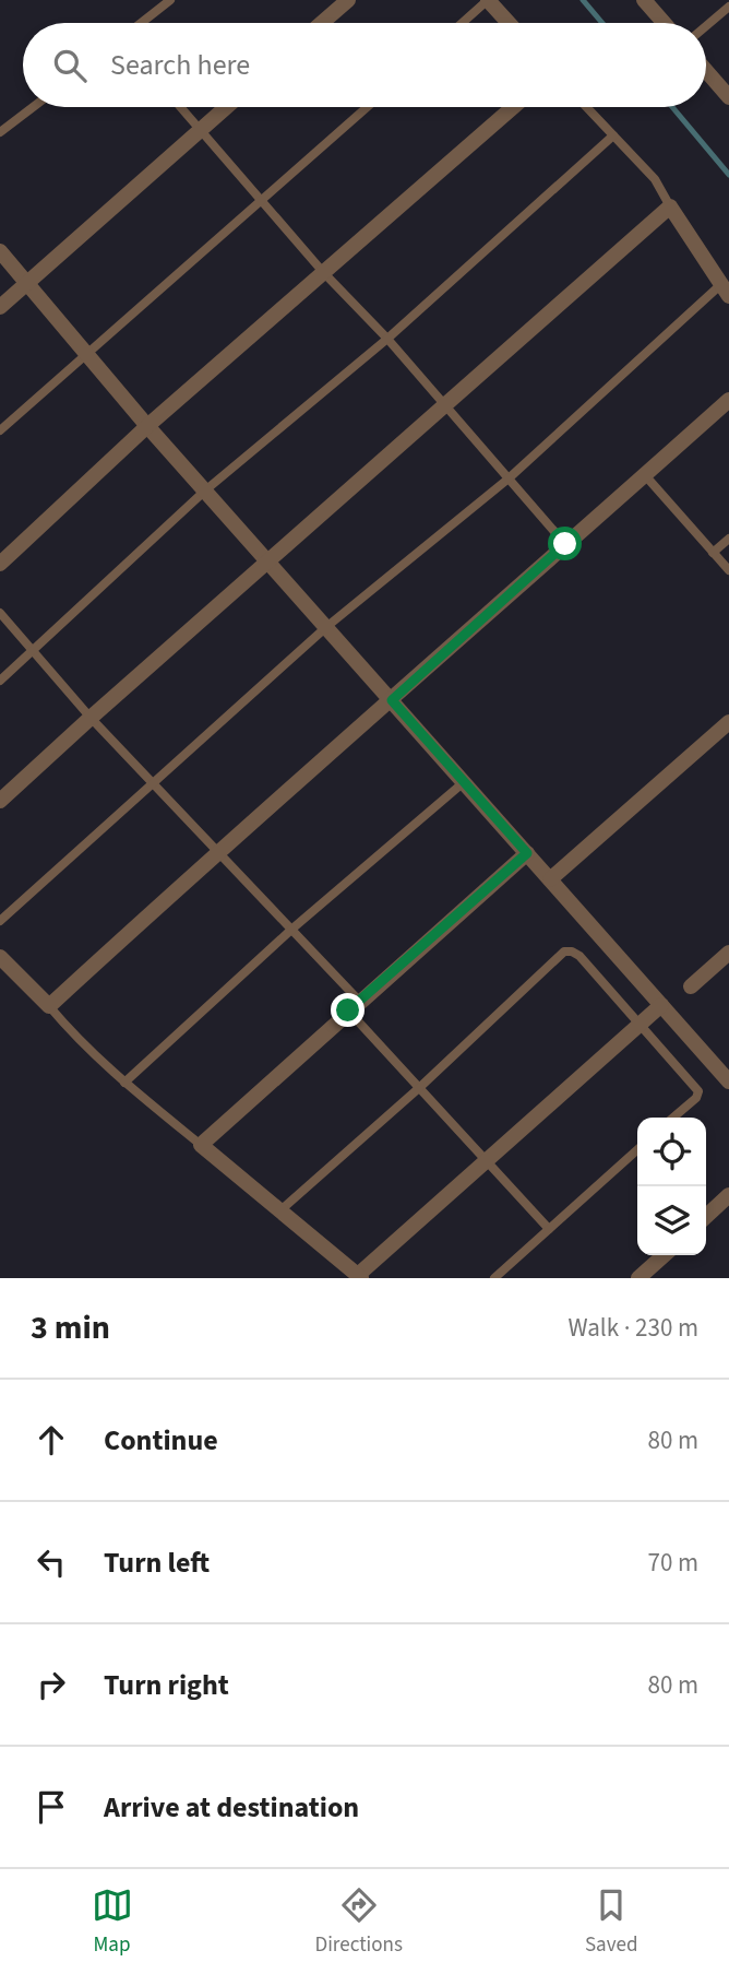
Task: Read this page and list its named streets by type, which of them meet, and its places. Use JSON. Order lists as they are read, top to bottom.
{
  "page": {
    "search": "Search here",
    "heading": ["3 min", "Walk · 230 m"],
    "list": [
      ["Continue", "80 m"],
      ["Turn left", "70 m"],
      ["Turn right", "80 m"],
      "Arrive at destination"
    ],
    "nav": ["Map", "Directions", "Saved"]
  }
}
